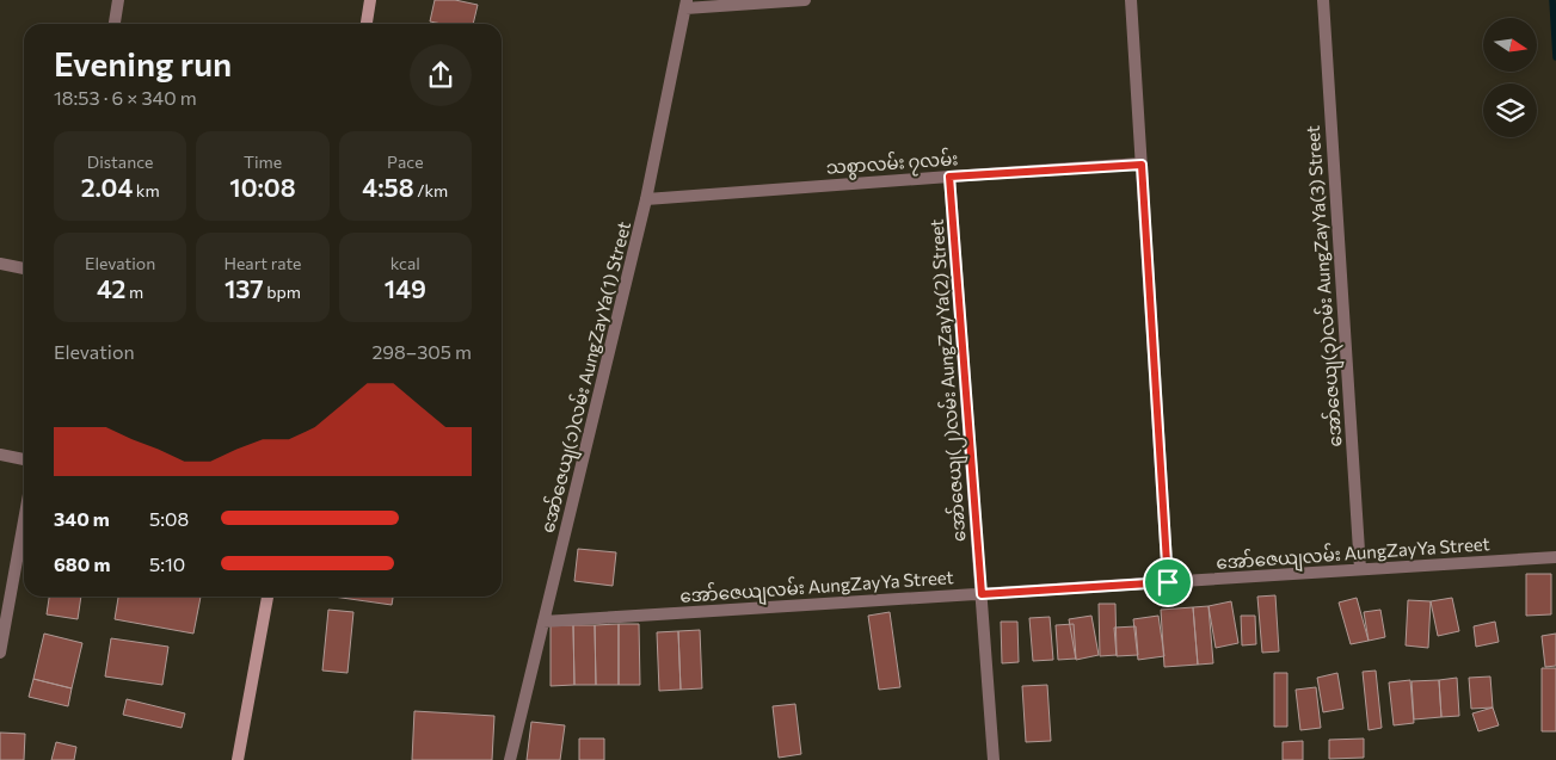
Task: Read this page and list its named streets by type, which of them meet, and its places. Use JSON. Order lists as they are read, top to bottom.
{
  "streets": {
    "street": [
      "သစွာလမ်း ၇လမ်း",
      "အော်ဇေယျ(၃)လမ်း AungZayYa(3) Street",
      "အော်ဇေယျ(၁)လမ်း AungZayYa(1) Street",
      "အော်ဇေယျ(၂)လမ်း AungZayYa(2) Street",
      "အော်ဇေယျလမ်း AungZayYa Street"
    ]
  },
  "crossings": [
    ["သစွာလမ်း ၇လမ်း", "အော်ဇေယျ(၁)လမ်း AungZayYa(1) Street"],
    ["သစွာလမ်း ၇လမ်း", "အော်ဇေယျ(၂)လမ်း AungZayYa(2) Street"],
    ["အော်ဇေယျ(၃)လမ်း AungZayYa(3) Street", "အော်ဇေယျလမ်း AungZayYa Street"],
    ["အော်ဇေယျ(၁)လမ်း AungZayYa(1) Street", "အော်ဇေယျလမ်း AungZayYa Street"],
    ["အော်ဇေယျ(၂)လမ်း AungZayYa(2) Street", "အော်ဇေယျလမ်း AungZayYa Street"]
  ],
  "north": "right",
  "page": {
    "heading": ["Evening run", "18:53 · 6 × 340 m"],
    "stats": [
      ["Distance", "2.04 km"],
      ["Time", "10:08"],
      ["Pace", "4:58 /km"],
      ["Elevation", "42 m"],
      ["Heart rate", "137 bpm"],
      ["kcal", "149"]
    ],
    "chart": ["Elevation", "298–305 m"],
    "list": [
      {
        "name": "340 m",
        "note": "5:08"
      },
      {
        "name": "680 m",
        "note": "5:10"
      }
    ]
  }
}
